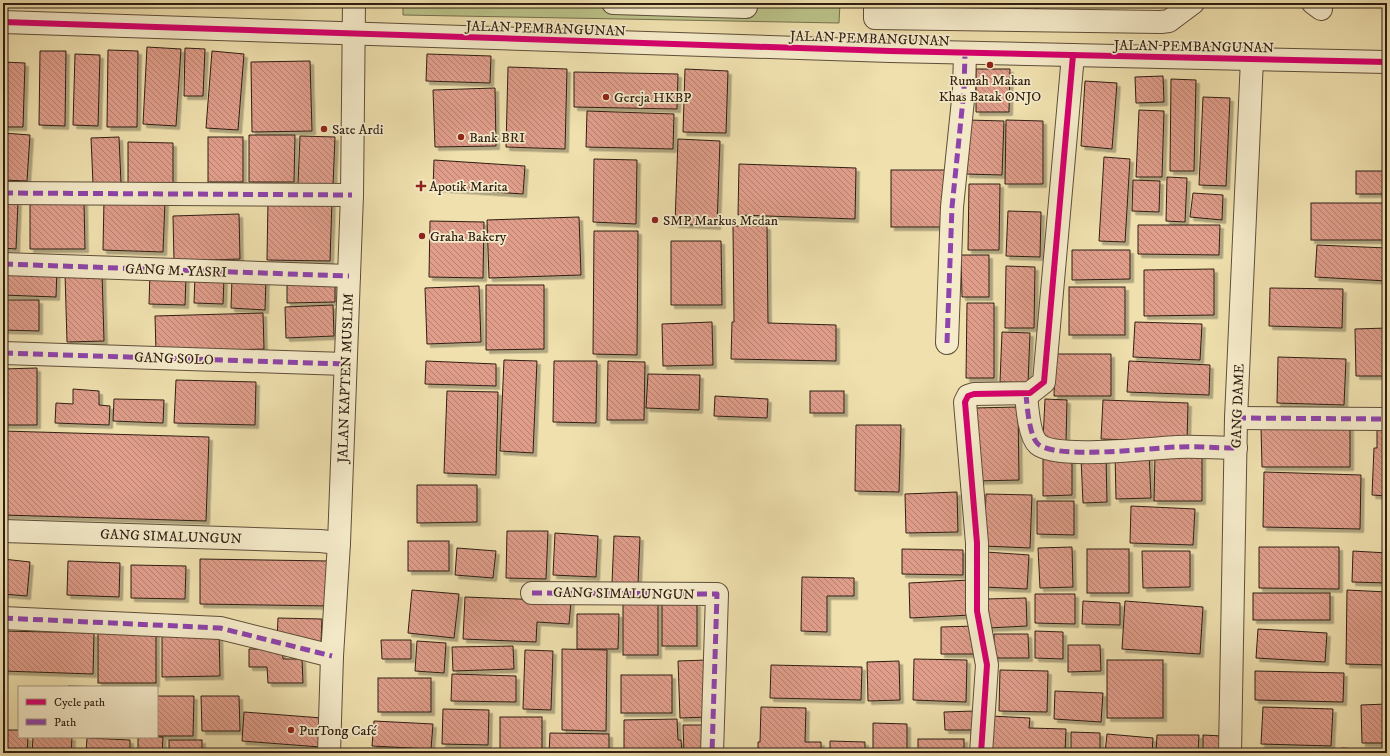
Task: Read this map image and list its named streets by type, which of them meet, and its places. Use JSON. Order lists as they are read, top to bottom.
{
  "streets": {
    "street": [
      "JALAN PEMBANGUNAN",
      "GANG M. YASRI",
      "GANG SOLO",
      "JALAN KAPTEN MUSLIM",
      "GANG DAME",
      "GANG SIMALUNGUN"
    ]
  },
  "crossings": [
    ["JALAN PEMBANGUNAN", "JALAN KAPTEN MUSLIM"],
    ["JALAN PEMBANGUNAN", "GANG DAME"],
    ["GANG M. YASRI", "JALAN KAPTEN MUSLIM"],
    ["GANG SOLO", "JALAN KAPTEN MUSLIM"],
    ["JALAN KAPTEN MUSLIM", "GANG SIMALUNGUN"]
  ],
  "places": {
    "other": [
      "Rumah Makan Khas Batak ONJO",
      "Gereja HKBP",
      "Sate Ardi",
      "Bank BRI",
      "SMP Markus Medan",
      "Graha Bakery",
      "PurTong Café"
    ],
    "health": ["Apotik Marita"]
  },
  "legend": ["Cycle path", "Path"]
}
